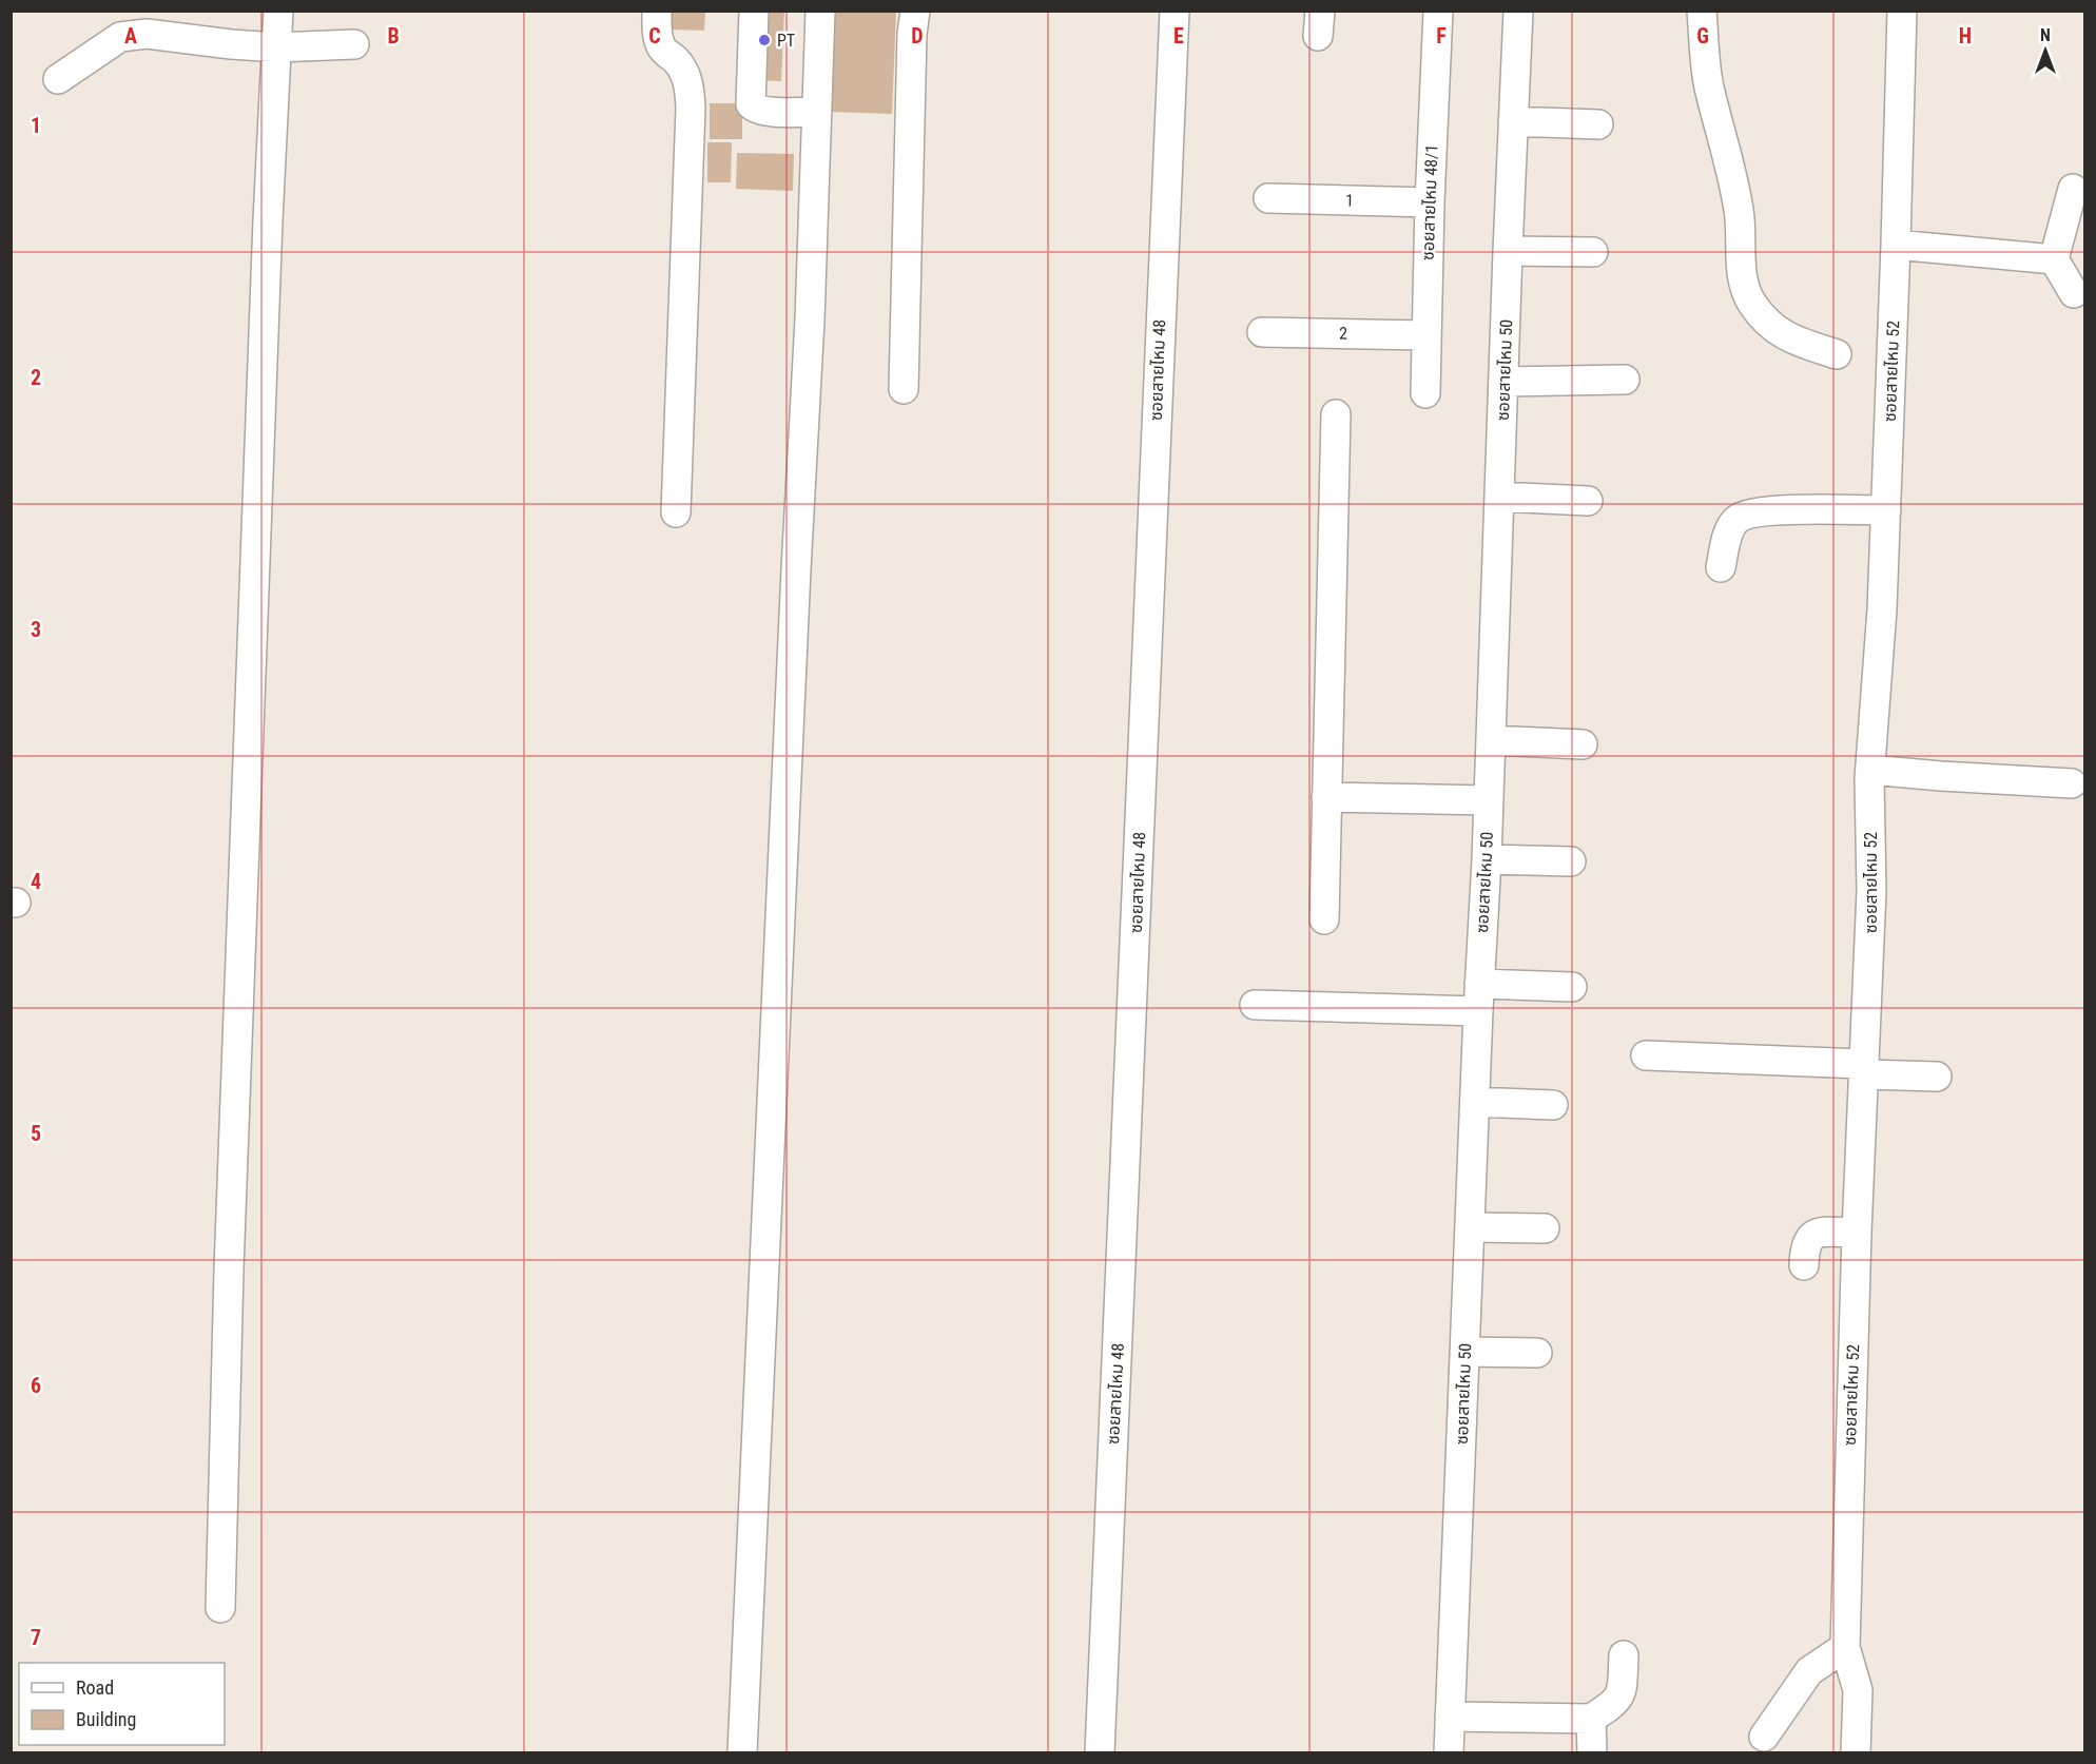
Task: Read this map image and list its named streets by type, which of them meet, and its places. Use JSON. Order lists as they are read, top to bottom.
{
  "streets": {
    "street": [
      "1",
      "ซอยสายไหม 48/1",
      "2",
      "ซอยสายไหม 48",
      "ซอยสายไหม 50",
      "ซอยสายไหม 52"
    ]
  },
  "crossings": [
    ["1", "ซอยสายไหม 48/1"],
    ["ซอยสายไหม 48/1", "2"]
  ],
  "places": ["PT"],
  "legend": ["Road", "Building"],
  "north": "top",
  "grid": {
    "columns": [
      "A",
      "B",
      "C",
      "D",
      "E",
      "F",
      "G",
      "H"
    ],
    "rows": [
      "1",
      "2",
      "3",
      "4",
      "5",
      "6",
      "7"
    ]
  }
}
